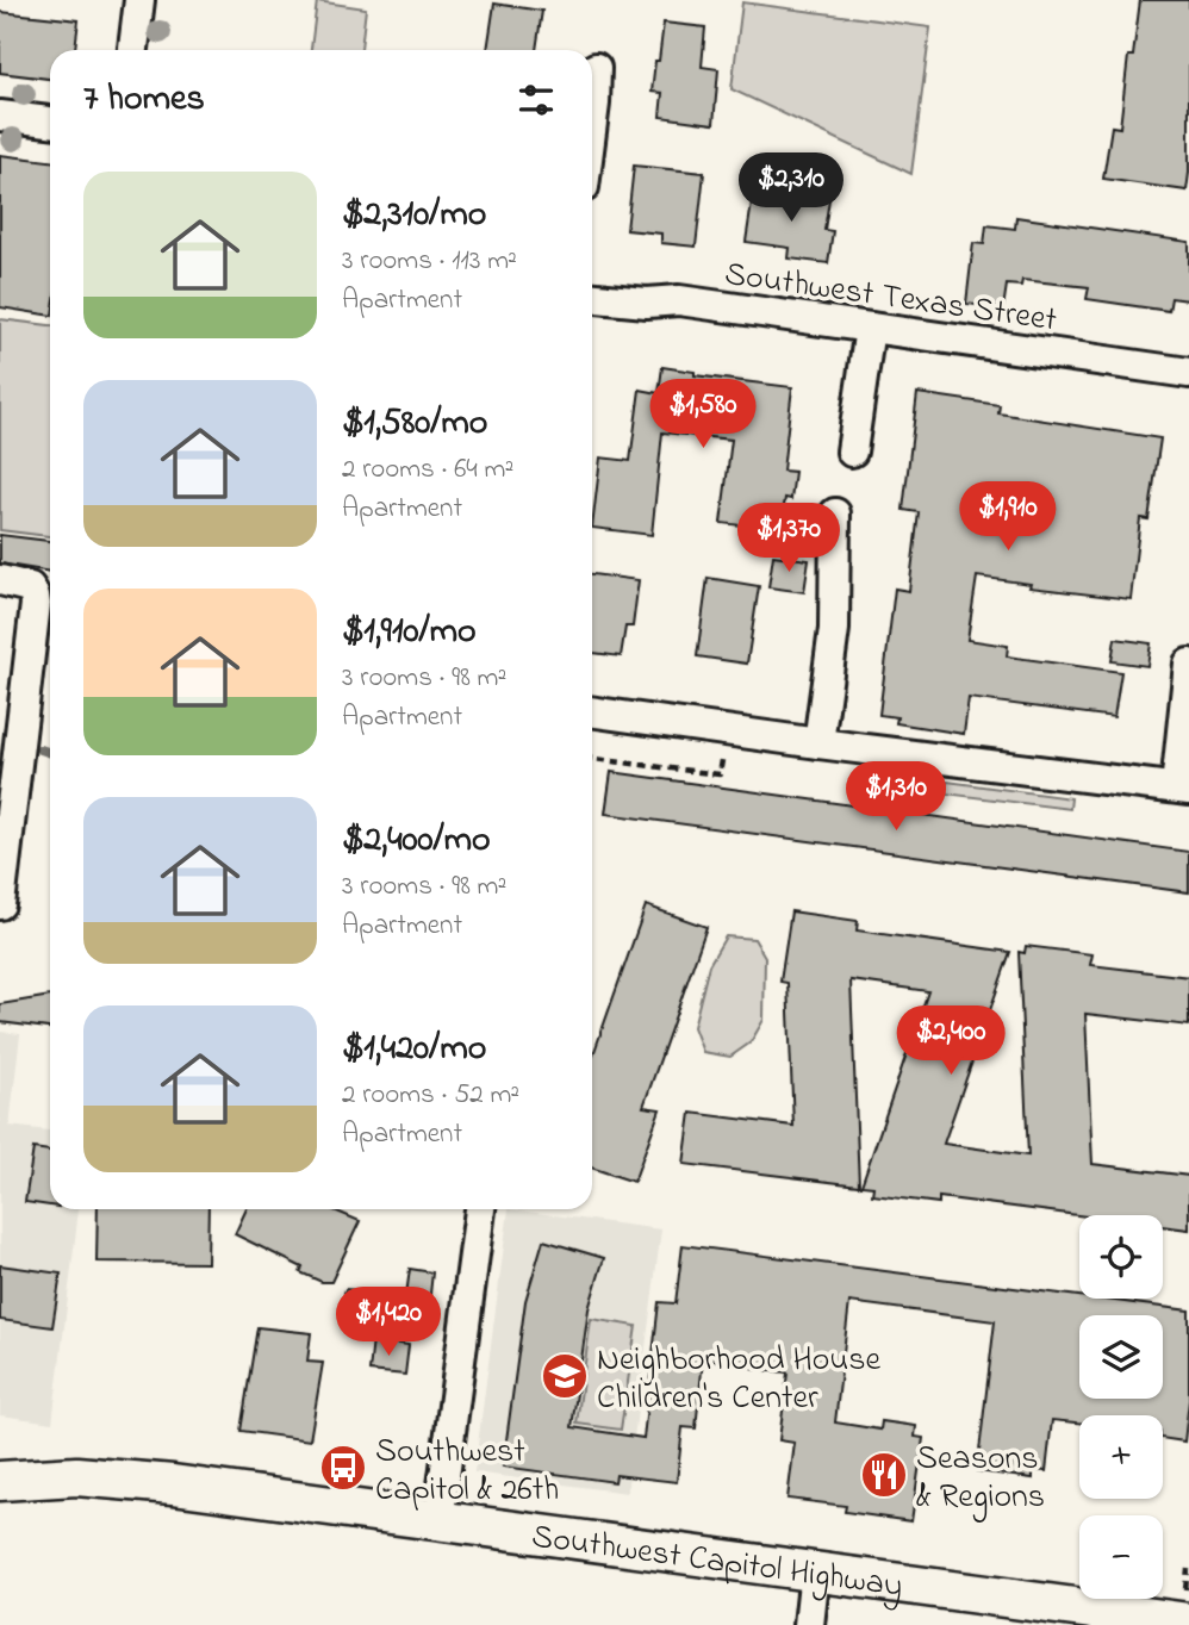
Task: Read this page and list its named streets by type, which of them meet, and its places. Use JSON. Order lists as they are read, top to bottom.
{
  "streets": {
    "main road": ["Southwest Capitol Highway"],
    "street": ["Southwest Texas Street"]
  },
  "places": {
    "school or university": ["Neighborhood House Children's Center"],
    "bus stop": ["Southwest Capitol & 26th"],
    "restaurant": ["Seasons & Regions"]
  },
  "page": {
    "heading": "7 homes",
    "list": [
      {
        "name": "$2,310/mo",
        "note": "3 rooms · 113 m² · Apartment"
      },
      {
        "name": "$1,580/mo",
        "note": "2 rooms · 64 m² · Apartment"
      },
      {
        "name": "$1,910/mo",
        "note": "3 rooms · 98 m² · Apartment"
      },
      {
        "name": "$2,400/mo",
        "note": "3 rooms · 98 m² · Apartment"
      },
      {
        "name": "$1,420/mo",
        "note": "2 rooms · 52 m² · Apartment"
      }
    ],
    "price": [
      "$2,310",
      "$1,580",
      "$1,910",
      "$1,370",
      "$1,310",
      "$2,400",
      "$1,420"
    ],
    "map_buttons": ["+", "−"]
  }
}
